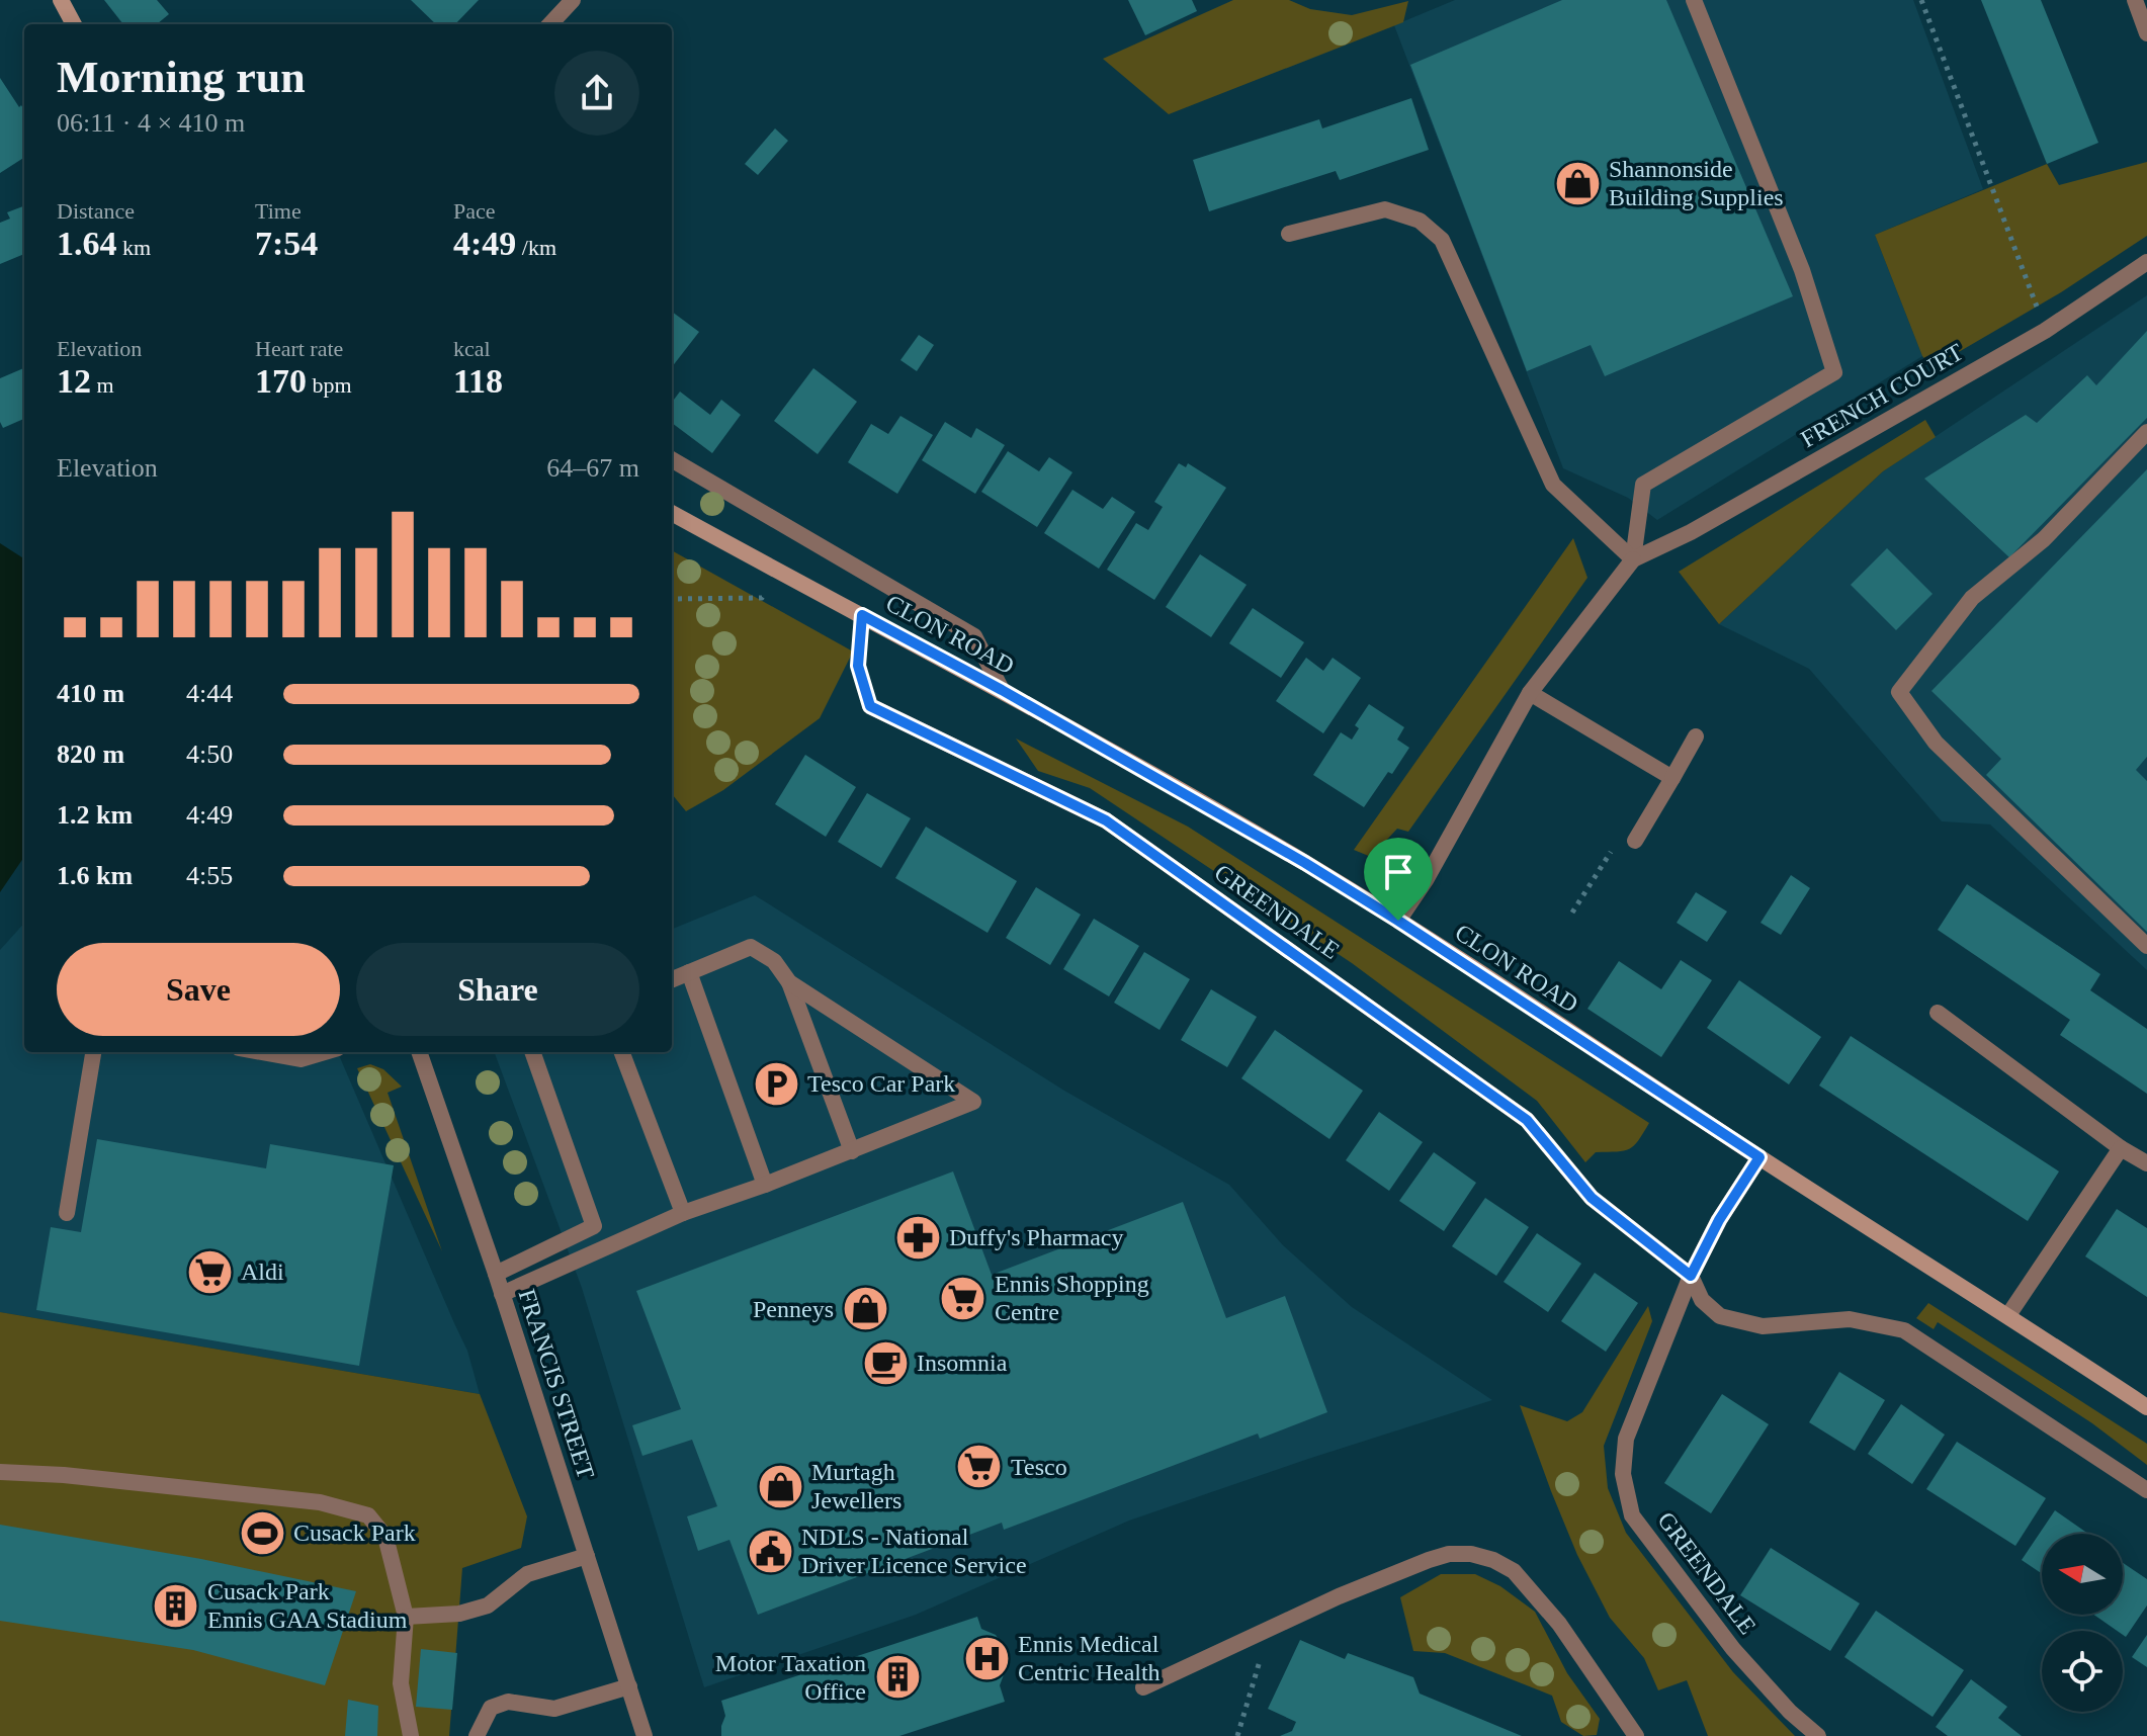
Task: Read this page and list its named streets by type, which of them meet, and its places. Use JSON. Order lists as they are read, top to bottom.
{
  "streets": {
    "main road": ["CLON ROAD"],
    "street": ["FRENCH COURT", "GREENDALE", "FRANCIS STREET"]
  },
  "crossings": [
    ["FRENCH COURT", "CLON ROAD"],
    ["CLON ROAD", "GREENDALE"]
  ],
  "places": {
    "shop": ["Shannonside Building Supplies", "Penneys", "Murtagh Jewellers"],
    "parking": ["Tesco Car Park"],
    "pharmacy": ["Duffy's Pharmacy"],
    "supermarket": ["Aldi", "Ennis Shopping Centre", "Tesco"],
    "cafe": ["Insomnia"],
    "sports": ["Cusack Park"],
    "public building": ["NDLS - National Driver Licence Service"],
    "building": ["Cusack Park Ennis GAA Stadium", "Motor Taxation Office"],
    "hospital": ["Ennis Medical Centric Health"]
  },
  "north": "left",
  "page": {
    "heading": ["Morning run", "06:11 · 4 × 410 m"],
    "stats": [
      ["Distance", "1.64 km"],
      ["Time", "7:54"],
      ["Pace", "4:49 /km"],
      ["Elevation", "12 m"],
      ["Heart rate", "170 bpm"],
      ["kcal", "118"]
    ],
    "chart": ["Elevation", "64–67 m"],
    "list": [
      {
        "name": "410 m",
        "note": "4:44"
      },
      {
        "name": "820 m",
        "note": "4:50"
      },
      {
        "name": "1.2 km",
        "note": "4:49"
      },
      {
        "name": "1.6 km",
        "note": "4:55"
      }
    ],
    "buttons": ["Save", "Share"]
  }
}
